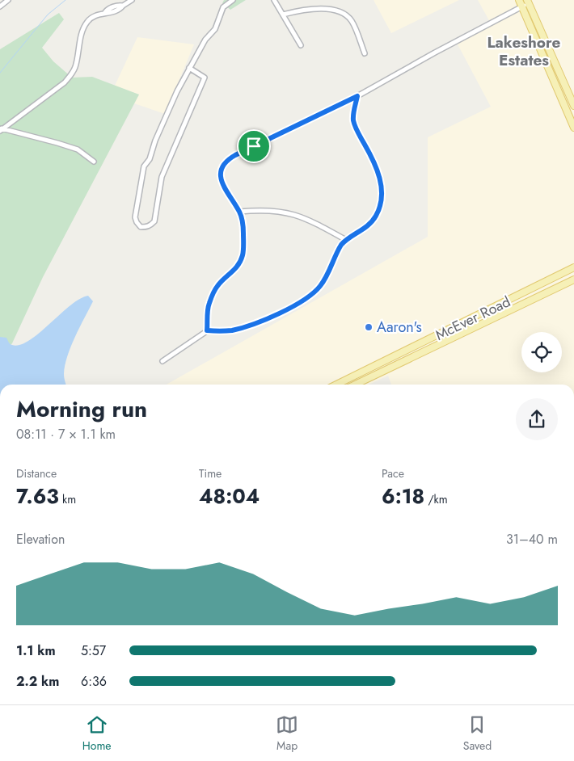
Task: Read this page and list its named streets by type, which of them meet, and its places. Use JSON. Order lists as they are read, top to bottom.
{
  "streets": {
    "main road": ["McEver Road"]
  },
  "districts": ["Lakeshore Estates"],
  "places": ["Aaron's"],
  "page": {
    "heading": ["Morning run", "08:11 · 7 × 1.1 km"],
    "stats": [
      ["Distance", "7.63 km"],
      ["Time", "48:04"],
      ["Pace", "6:18 /km"]
    ],
    "chart": ["Elevation", "31–40 m"],
    "list": [
      {
        "name": "1.1 km",
        "note": "5:57"
      },
      {
        "name": "2.2 km",
        "note": "6:36"
      }
    ],
    "tabs": ["Home", "Map", "Saved"]
  }
}
